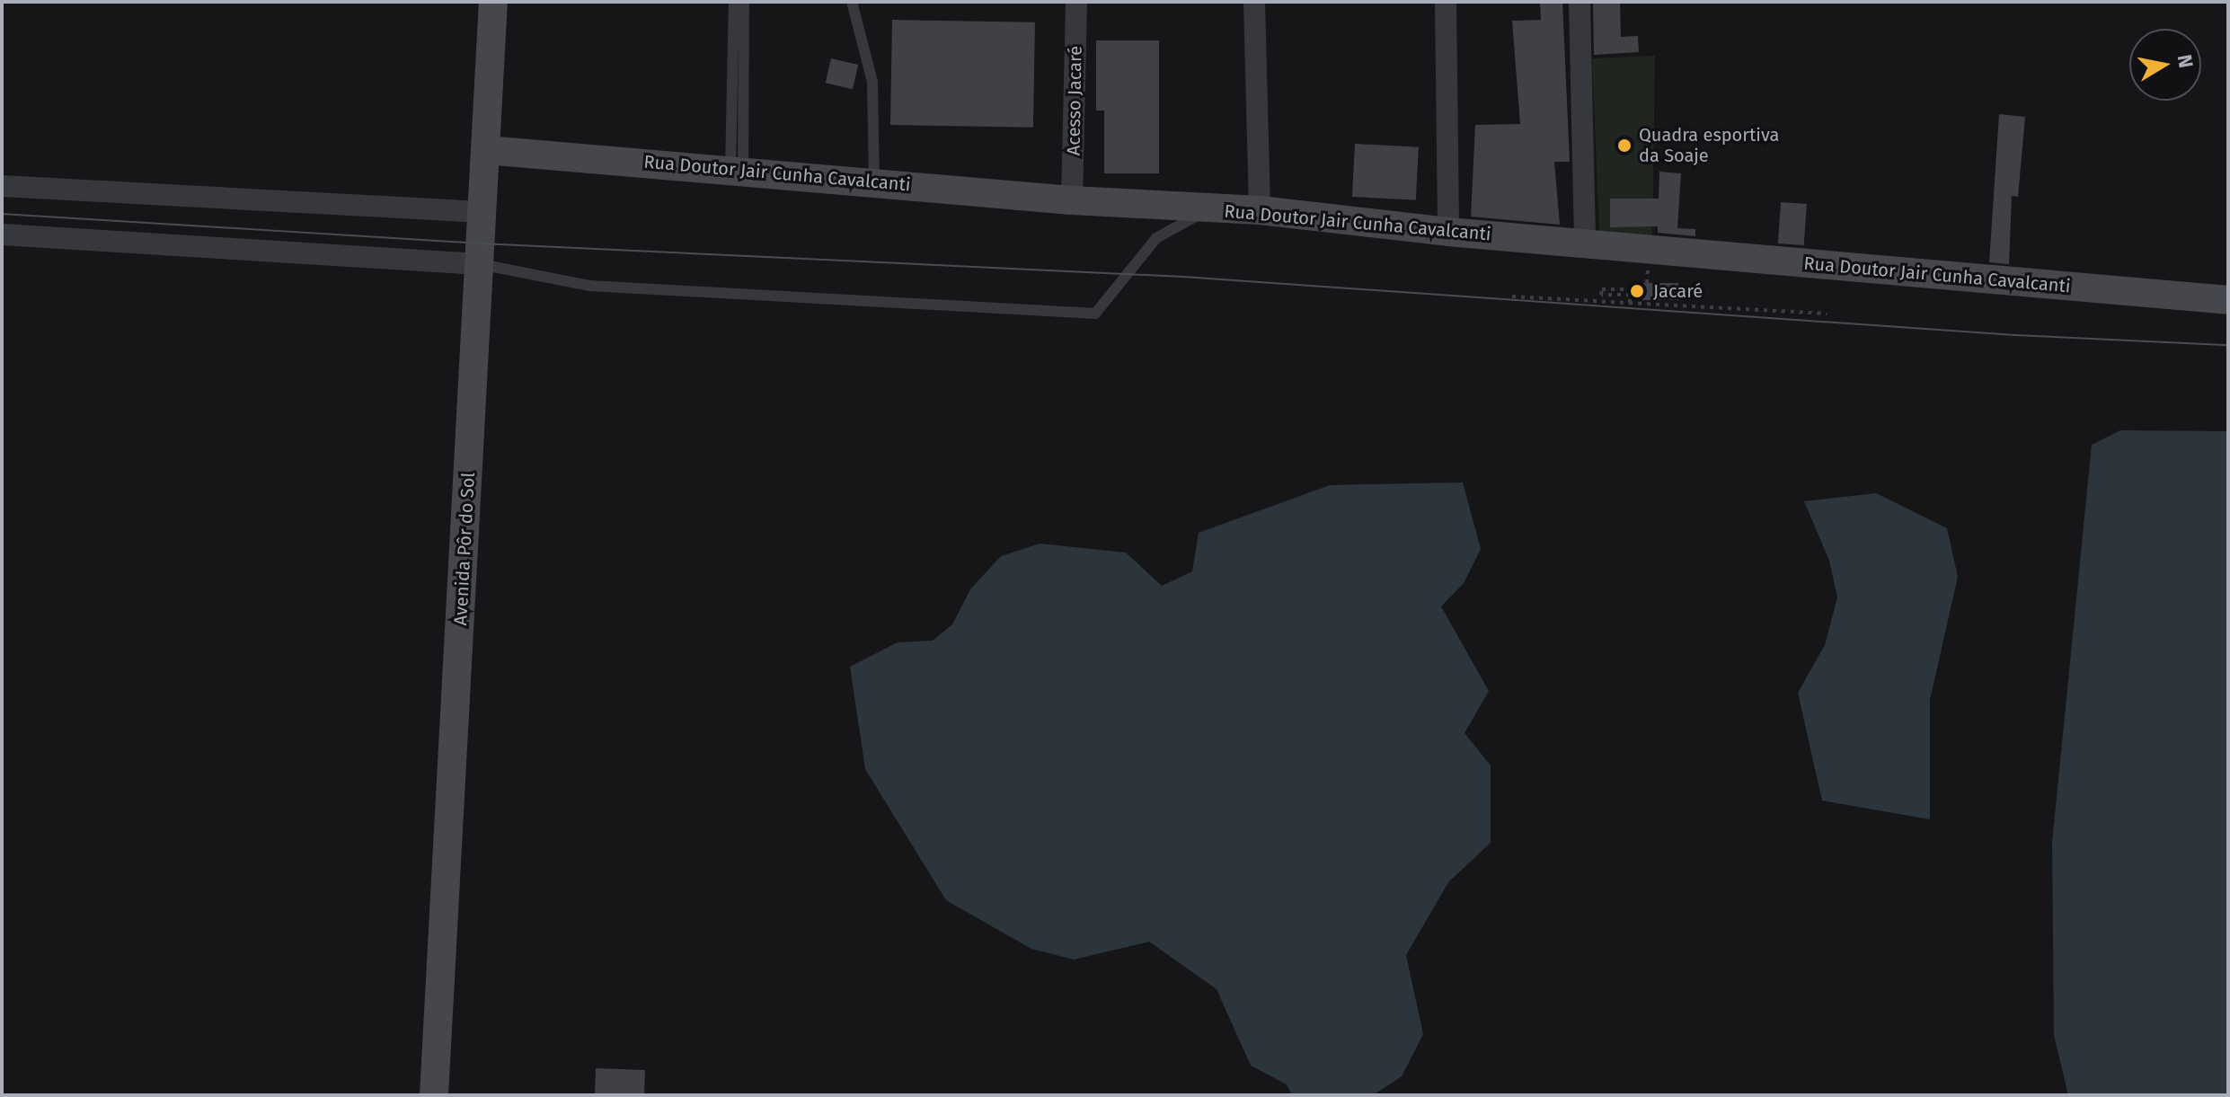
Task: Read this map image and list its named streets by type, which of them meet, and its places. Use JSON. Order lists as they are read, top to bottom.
{
  "streets": {
    "street": ["Acesso Jacaré", "Rua Doutor Jair Cunha Cavalcanti", "Avenida Pôr do Sol"]
  },
  "crossings": [
    ["Acesso Jacaré", "Rua Doutor Jair Cunha Cavalcanti"],
    ["Rua Doutor Jair Cunha Cavalcanti", "Avenida Pôr do Sol"]
  ],
  "places": ["Quadra esportiva da Soaje", "Jacaré"],
  "north": "right"
}
